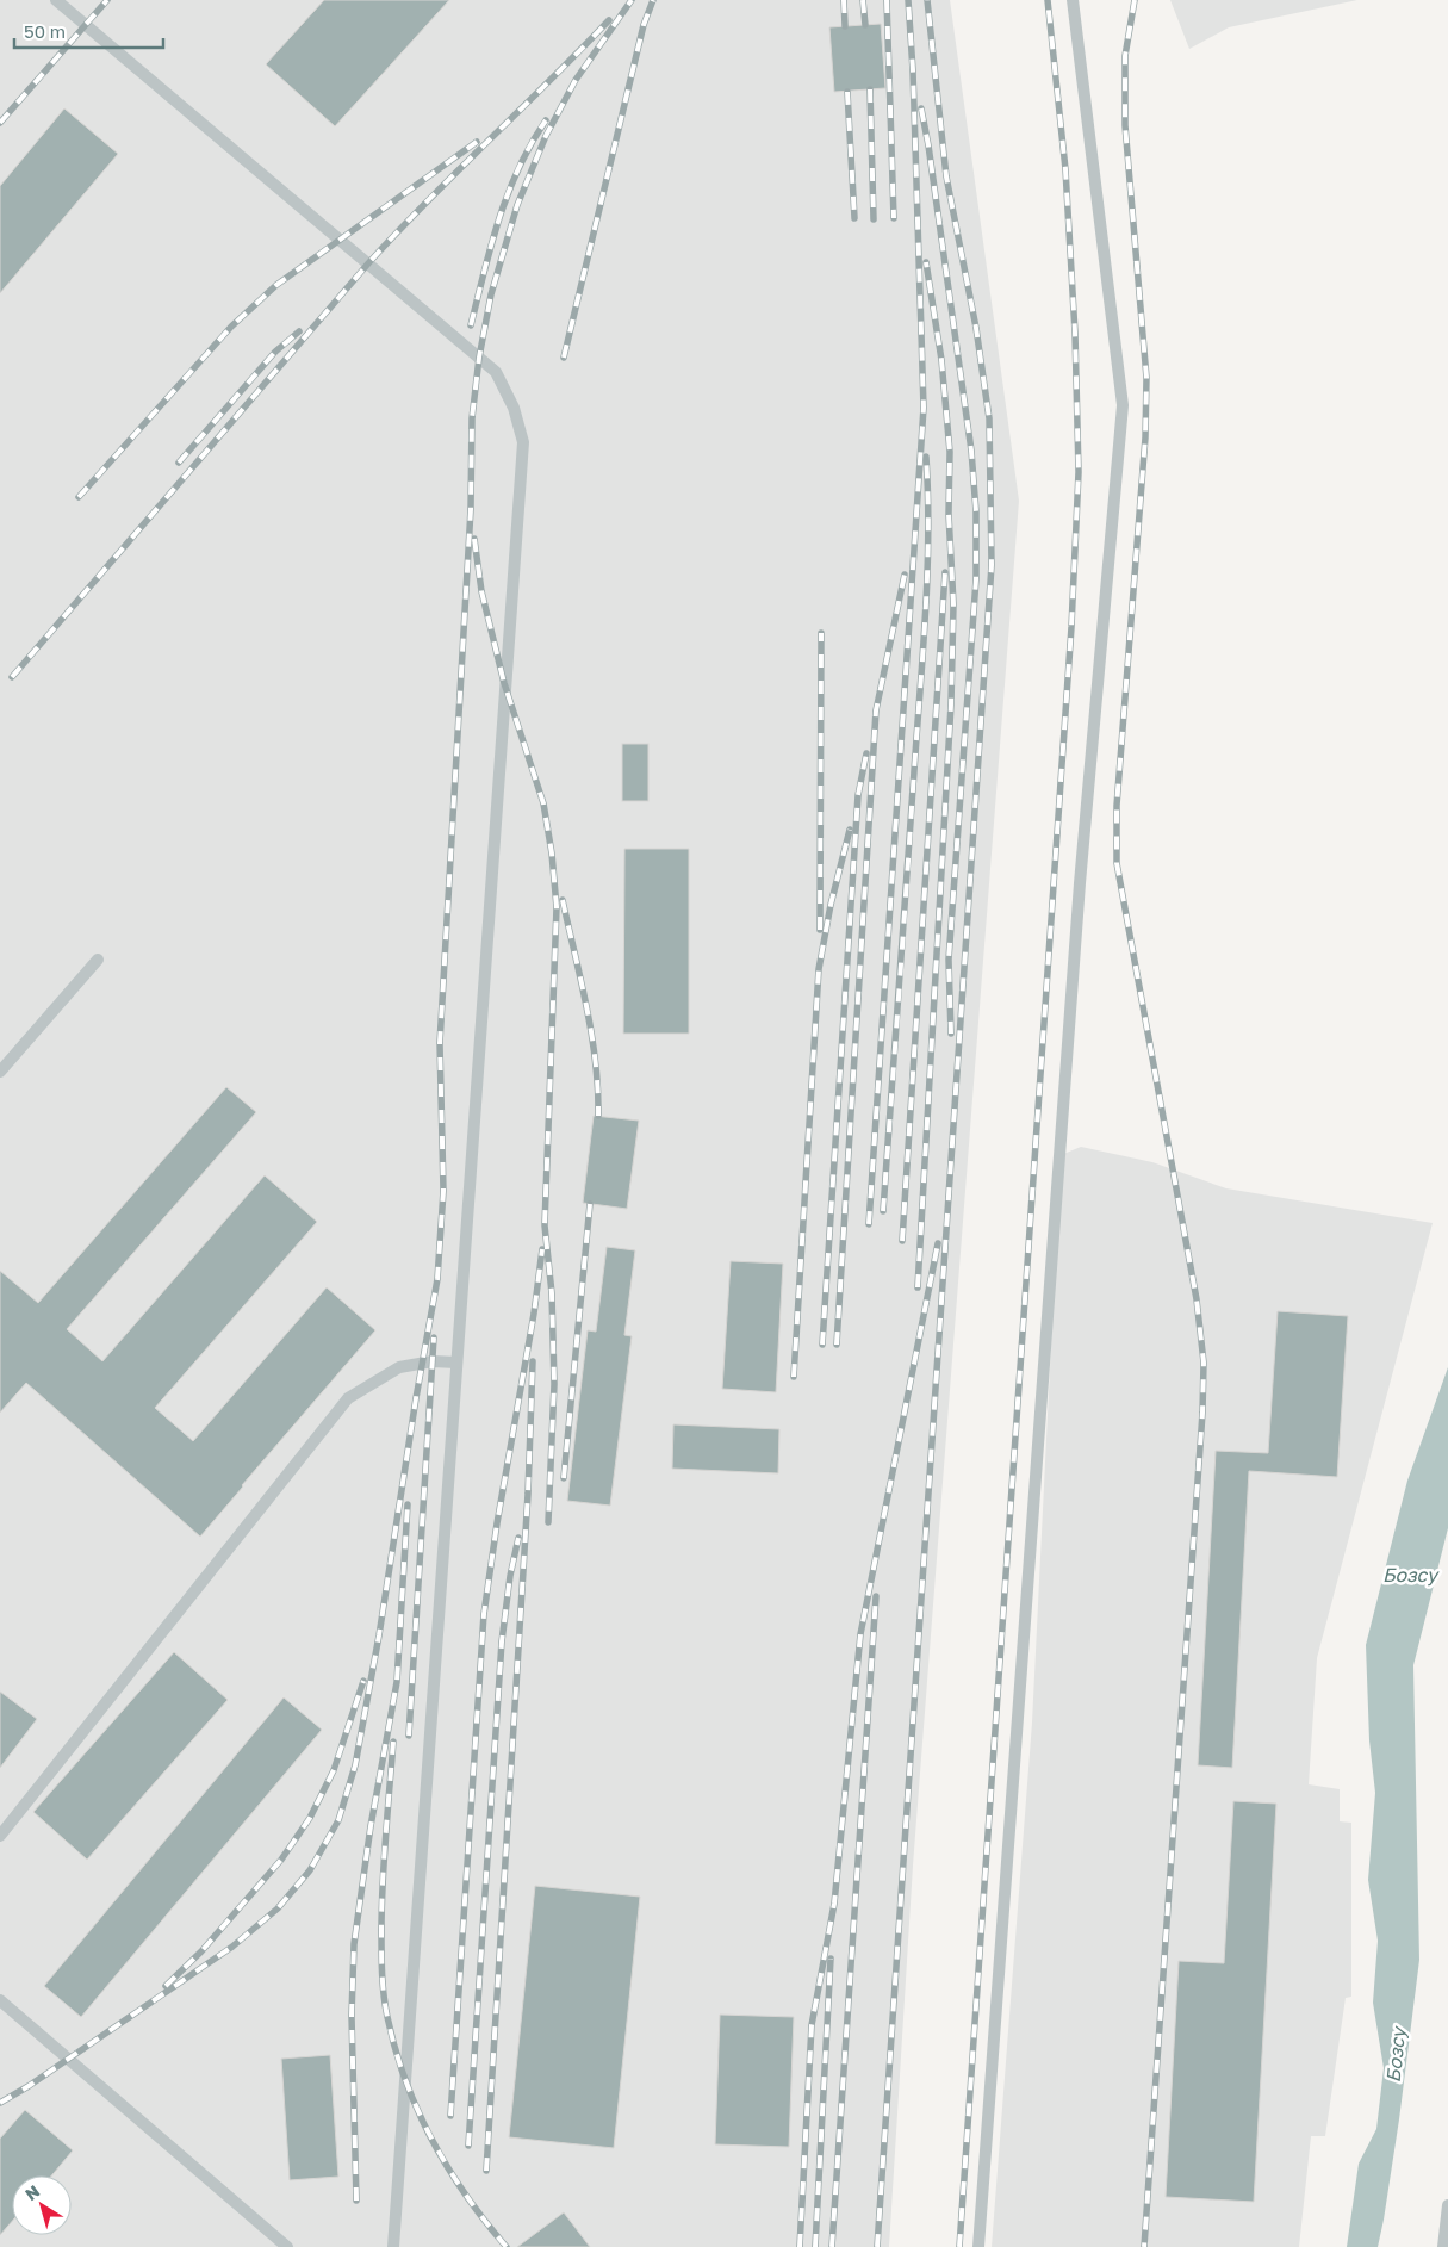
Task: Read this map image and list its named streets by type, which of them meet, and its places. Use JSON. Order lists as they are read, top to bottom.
{
  "water": ["Бозсу"],
  "scale_bar": "50 m",
  "north": "top left"
}
